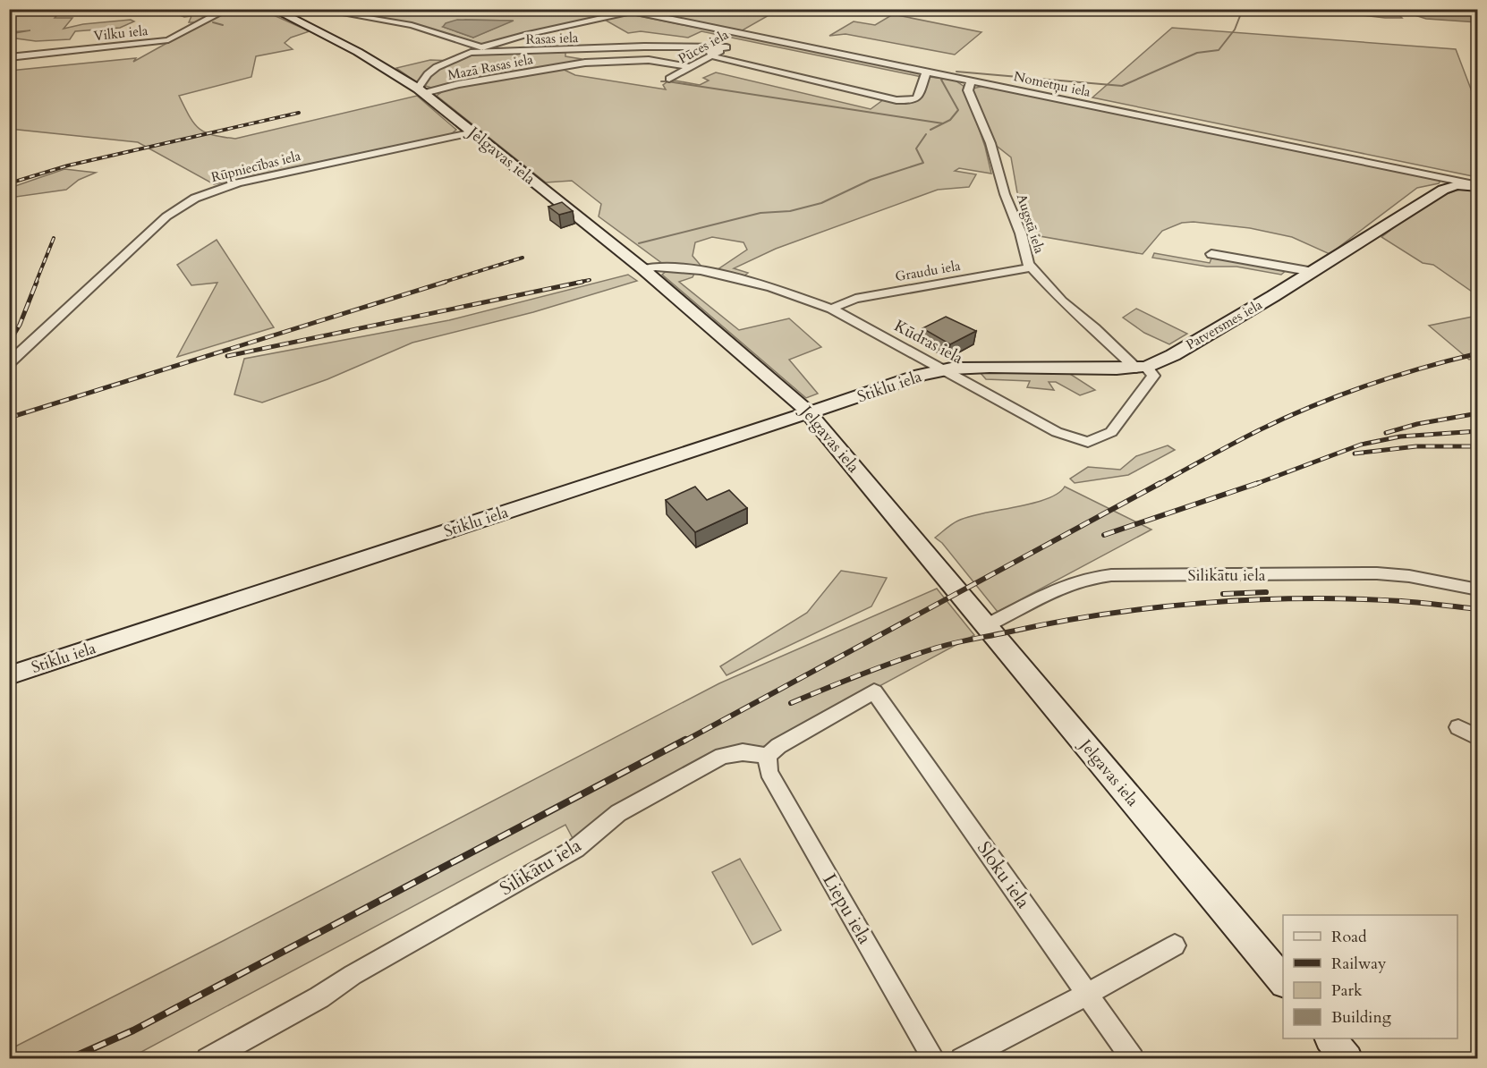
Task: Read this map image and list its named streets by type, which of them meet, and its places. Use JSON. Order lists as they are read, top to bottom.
{
  "streets": {
    "street": [
      "Vilku iela",
      "Rasas iela",
      "Pūces iela",
      "Mazā Rasas iela",
      "Nometņu iela",
      "Jelgavas iela",
      "Rūpniecības iela",
      "Augstā iela",
      "Graudu iela",
      "Patversmes iela",
      "Kūdras iela",
      "Stiklu iela",
      "Silikātu iela",
      "Sloku iela",
      "Liepu iela"
    ]
  },
  "crossings": [
    ["Rasas iela", "Pūces iela"],
    ["Rasas iela", "Mazā Rasas iela"],
    ["Rasas iela", "Jelgavas iela"],
    ["Pūces iela", "Mazā Rasas iela"],
    ["Pūces iela", "Nometņu iela"],
    ["Mazā Rasas iela", "Jelgavas iela"],
    ["Nometņu iela", "Augstā iela"],
    ["Nometņu iela", "Patversmes iela"],
    ["Jelgavas iela", "Rūpniecības iela"],
    ["Jelgavas iela", "Kūdras iela"],
    ["Jelgavas iela", "Stiklu iela"],
    ["Jelgavas iela", "Silikātu iela"],
    ["Augstā iela", "Graudu iela"],
    ["Augstā iela", "Patversmes iela"],
    ["Augstā iela", "Kūdras iela"],
    ["Graudu iela", "Kūdras iela"],
    ["Patversmes iela", "Kūdras iela"],
    ["Patversmes iela", "Stiklu iela"],
    ["Kūdras iela", "Stiklu iela"],
    ["Silikātu iela", "Sloku iela"],
    ["Silikātu iela", "Liepu iela"],
    ["Sloku iela", "Liepu iela"]
  ],
  "legend": [
    "Road",
    "Railway",
    "Park",
    "Building"
  ]
}
